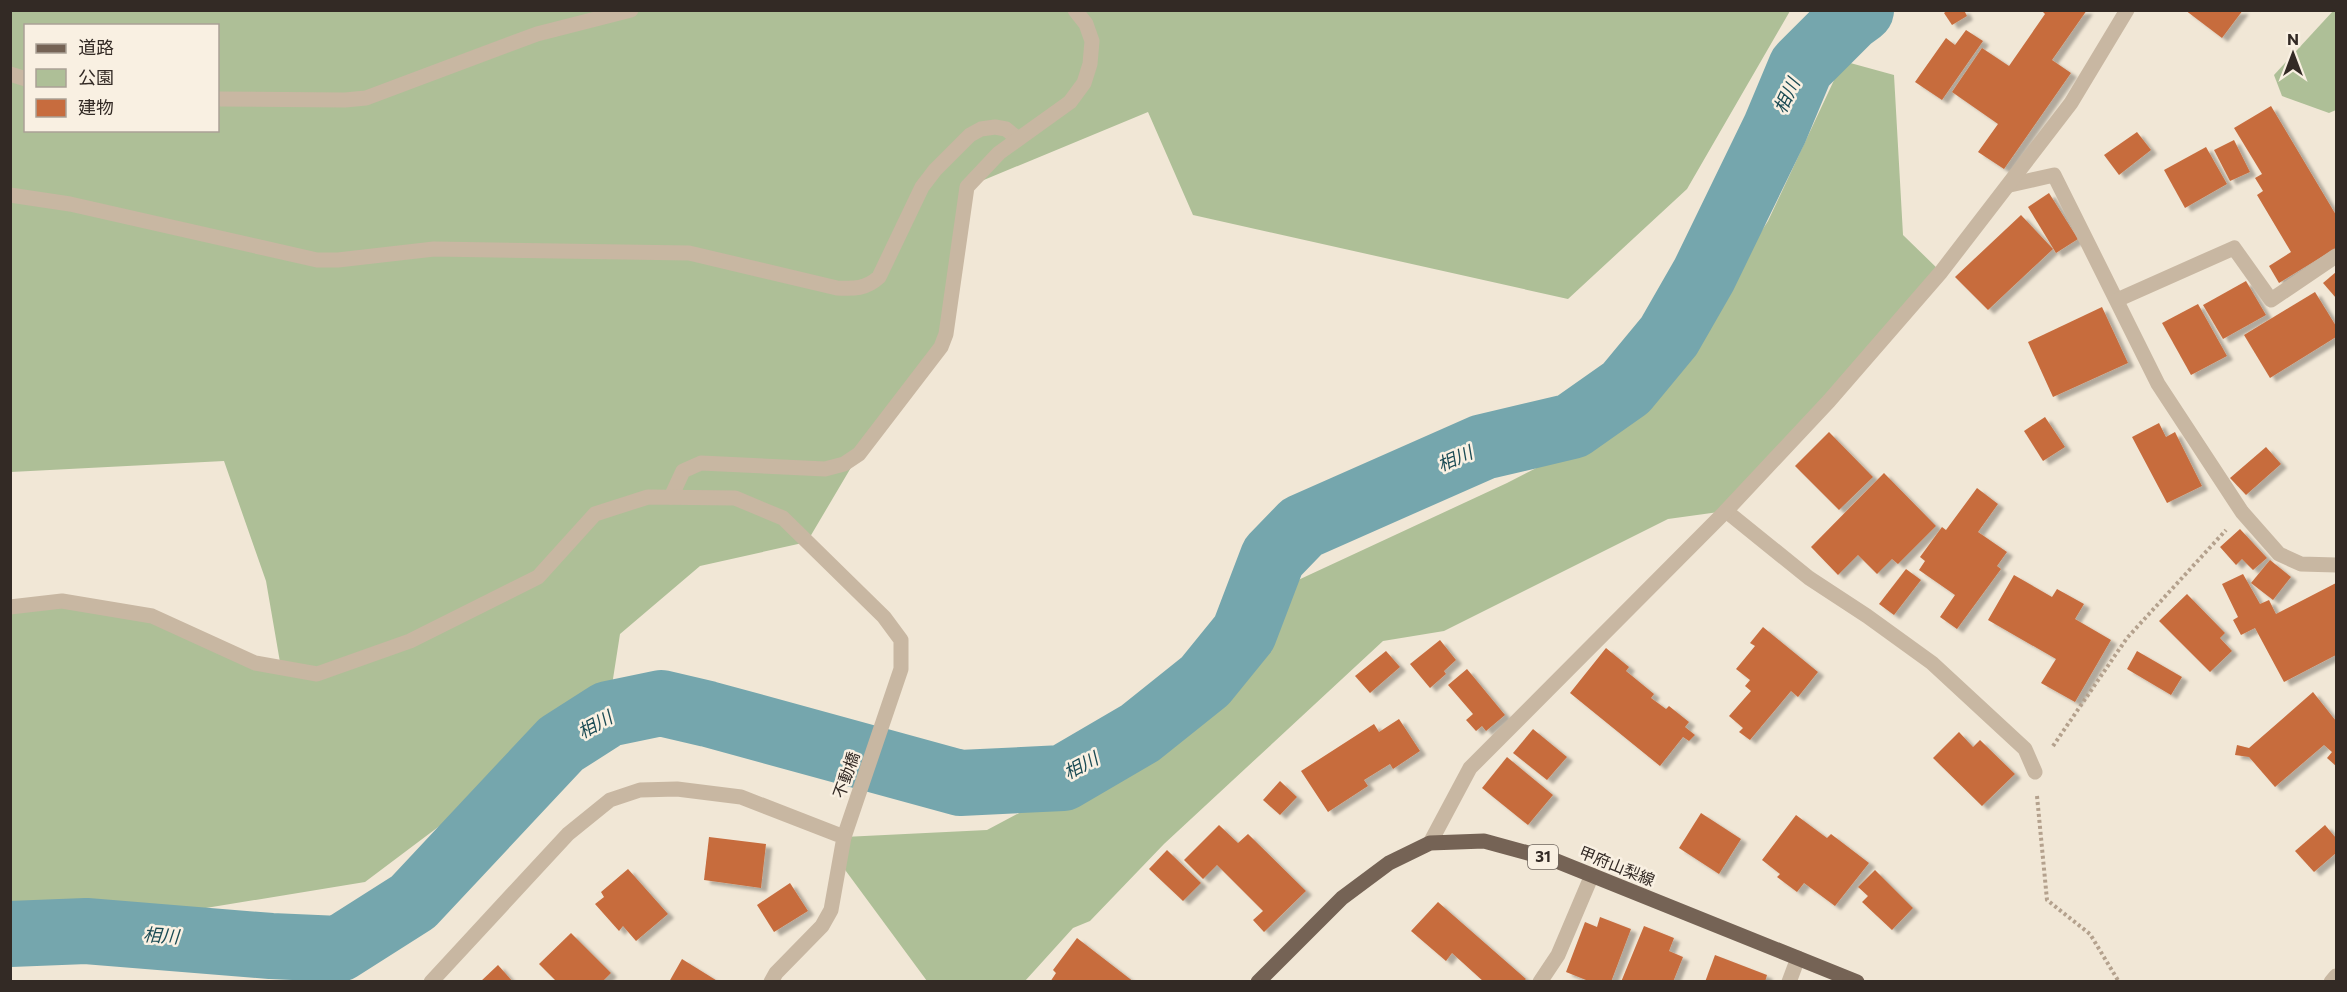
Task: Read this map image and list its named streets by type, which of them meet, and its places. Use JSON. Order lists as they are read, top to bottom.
{
  "streets": {
    "main road": ["31", "甲府山梨線"],
    "street": ["不動橋"]
  },
  "water": ["相川"],
  "legend": ["道路", "公園", "建物"],
  "north": "top"
}
